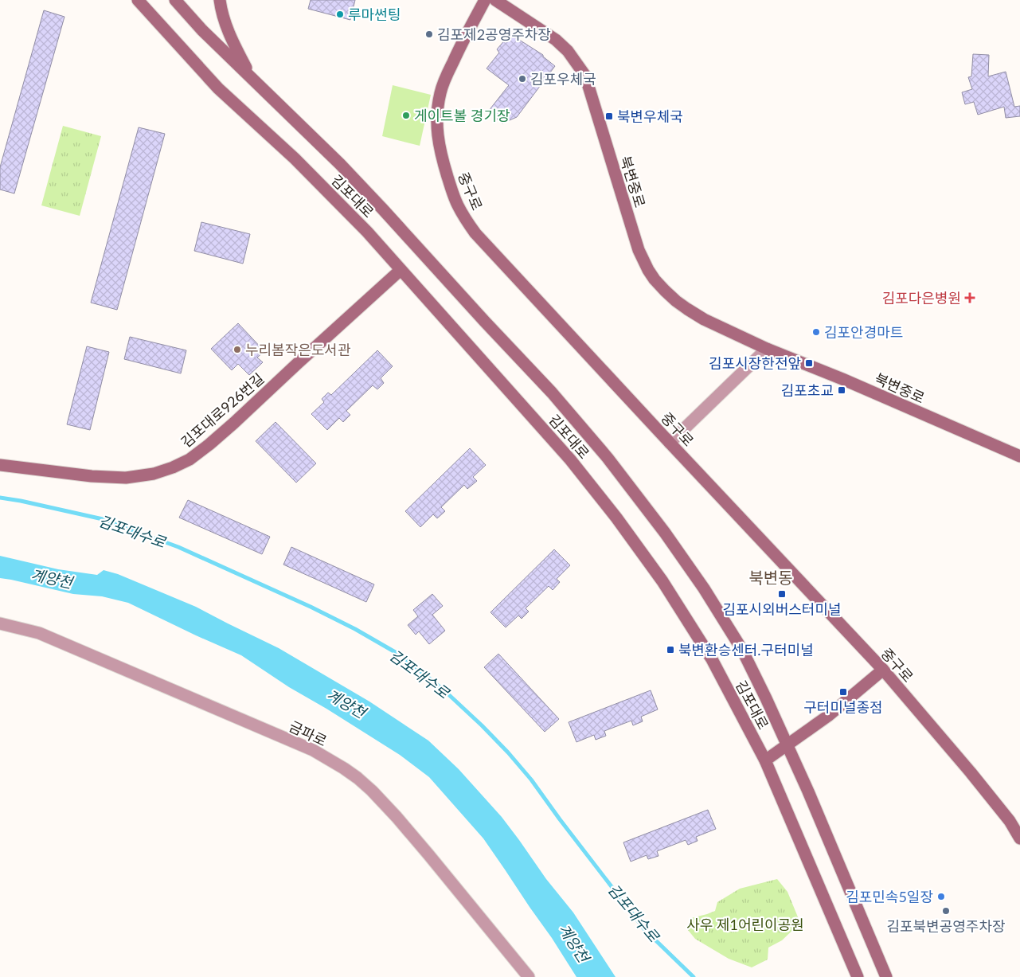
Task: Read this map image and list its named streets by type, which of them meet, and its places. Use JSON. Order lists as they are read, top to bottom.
{
  "streets": {
    "street": [
      "북변중로",
      "중구로",
      "김포대로",
      "김포대로926번길",
      "금파로"
    ]
  },
  "crossings": [
    ["김포대로", "김포대로926번길"]
  ],
  "districts": ["북변동"],
  "water": ["김포대수로", "계양천"],
  "parks": ["사우 제1어린이공원"],
  "places": {
    "other": [
      "루마썬팅",
      "김포제2공영주차장",
      "김포우체국",
      "게이트볼 경기장",
      "김포안경마트",
      "누리봄작은도서관",
      "김포민속5일장",
      "김포북변공영주차장"
    ],
    "transit": [
      "북변우체국",
      "김포시장한전앞",
      "김포초교",
      "김포시외버스터미널",
      "북변환승센터.구터미널",
      "구터미널종점"
    ],
    "health": ["김포다은병원"]
  }
}
